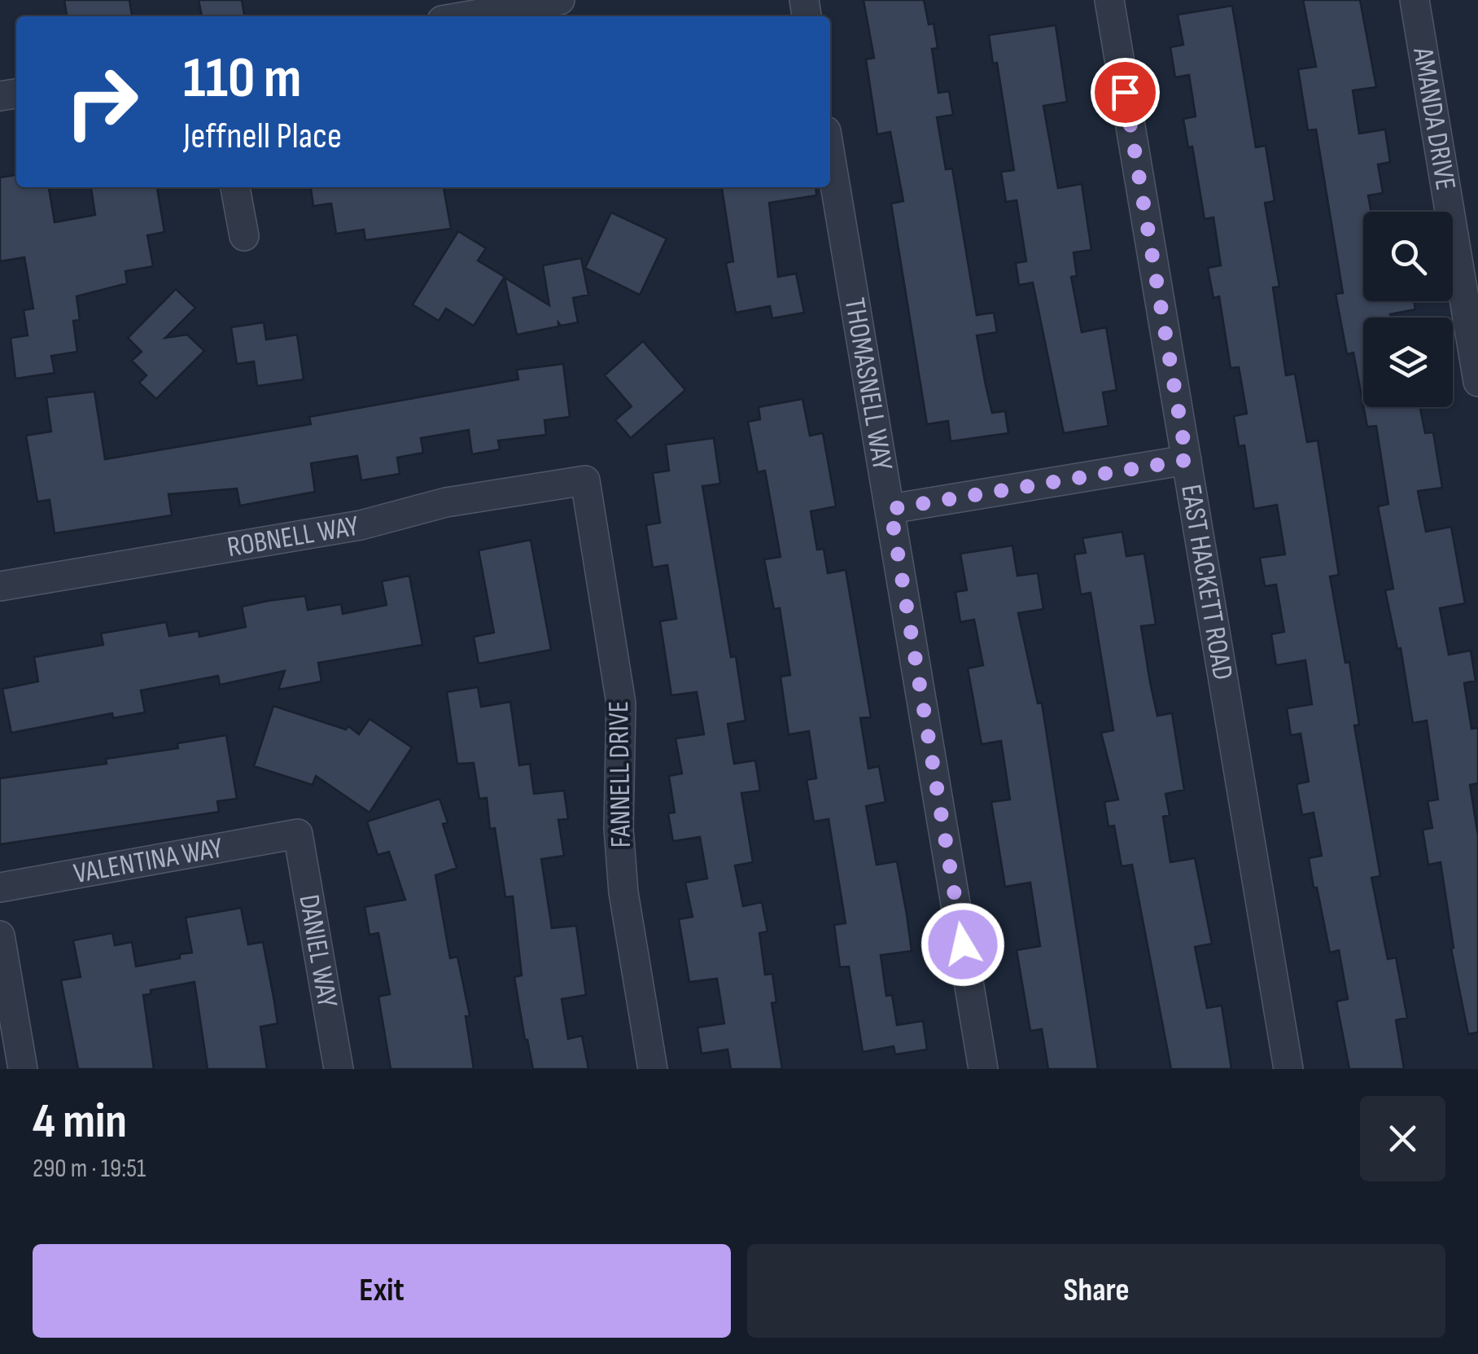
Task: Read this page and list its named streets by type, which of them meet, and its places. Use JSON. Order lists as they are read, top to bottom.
{
  "streets": {
    "street": [
      "AMANDA DRIVE",
      "THOMASNELL WAY",
      "ROBNELL WAY",
      "EAST HACKETT ROAD",
      "FANNELL DRIVE",
      "VALENTINA WAY",
      "DANIEL WAY"
    ]
  },
  "crossings": [
    ["ROBNELL WAY", "FANNELL DRIVE"],
    ["VALENTINA WAY", "DANIEL WAY"]
  ],
  "page": {
    "turn": ["110 m", "Jeffnell Place"],
    "heading": ["4 min", "290 m · 19:51"],
    "buttons": ["Exit", "Share"]
  }
}
